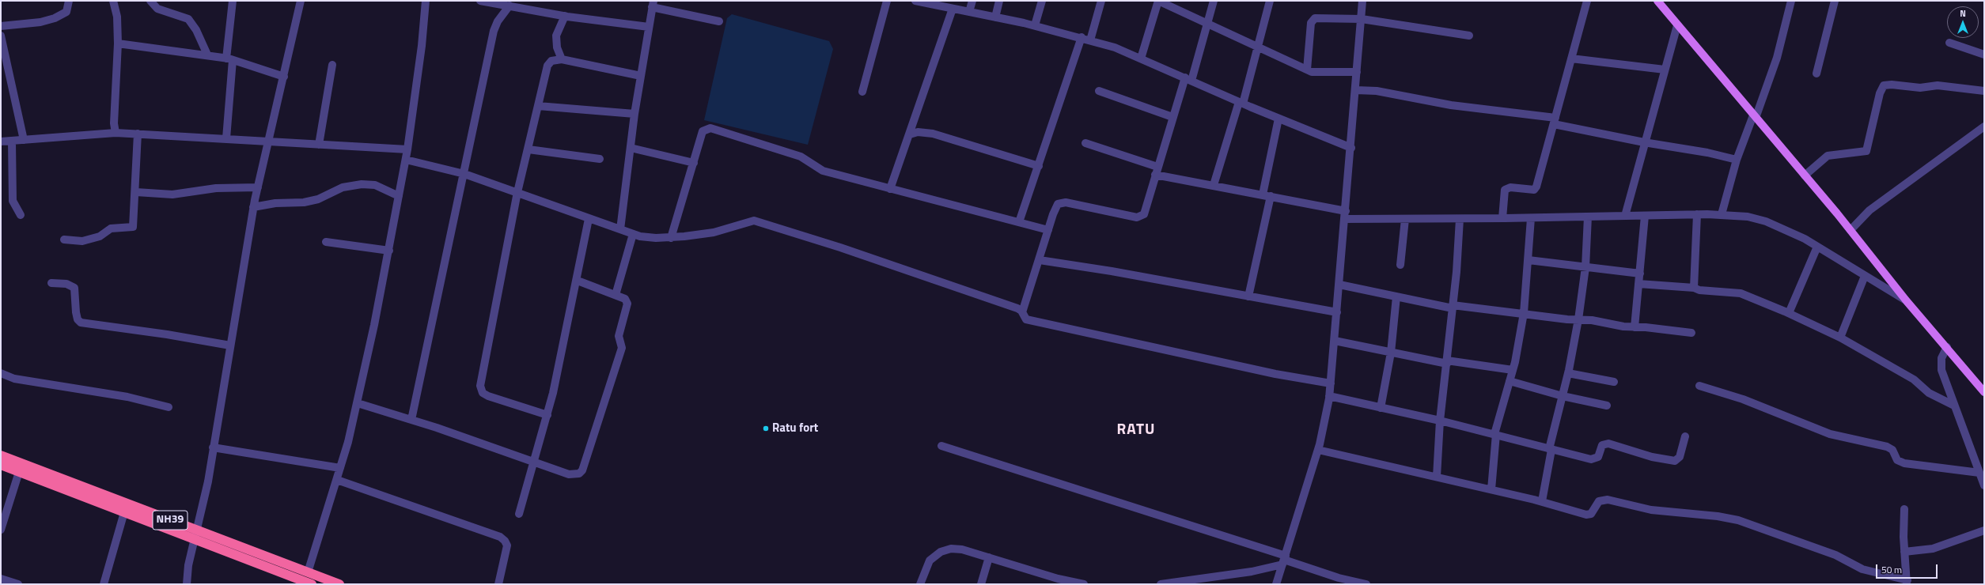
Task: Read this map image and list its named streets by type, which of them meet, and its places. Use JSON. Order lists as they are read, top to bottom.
{
  "streets": {
    "highway": ["NH39"]
  },
  "districts": ["RATU"],
  "places": ["Ratu fort"],
  "scale_bar": "50 m",
  "north": "top"
}
